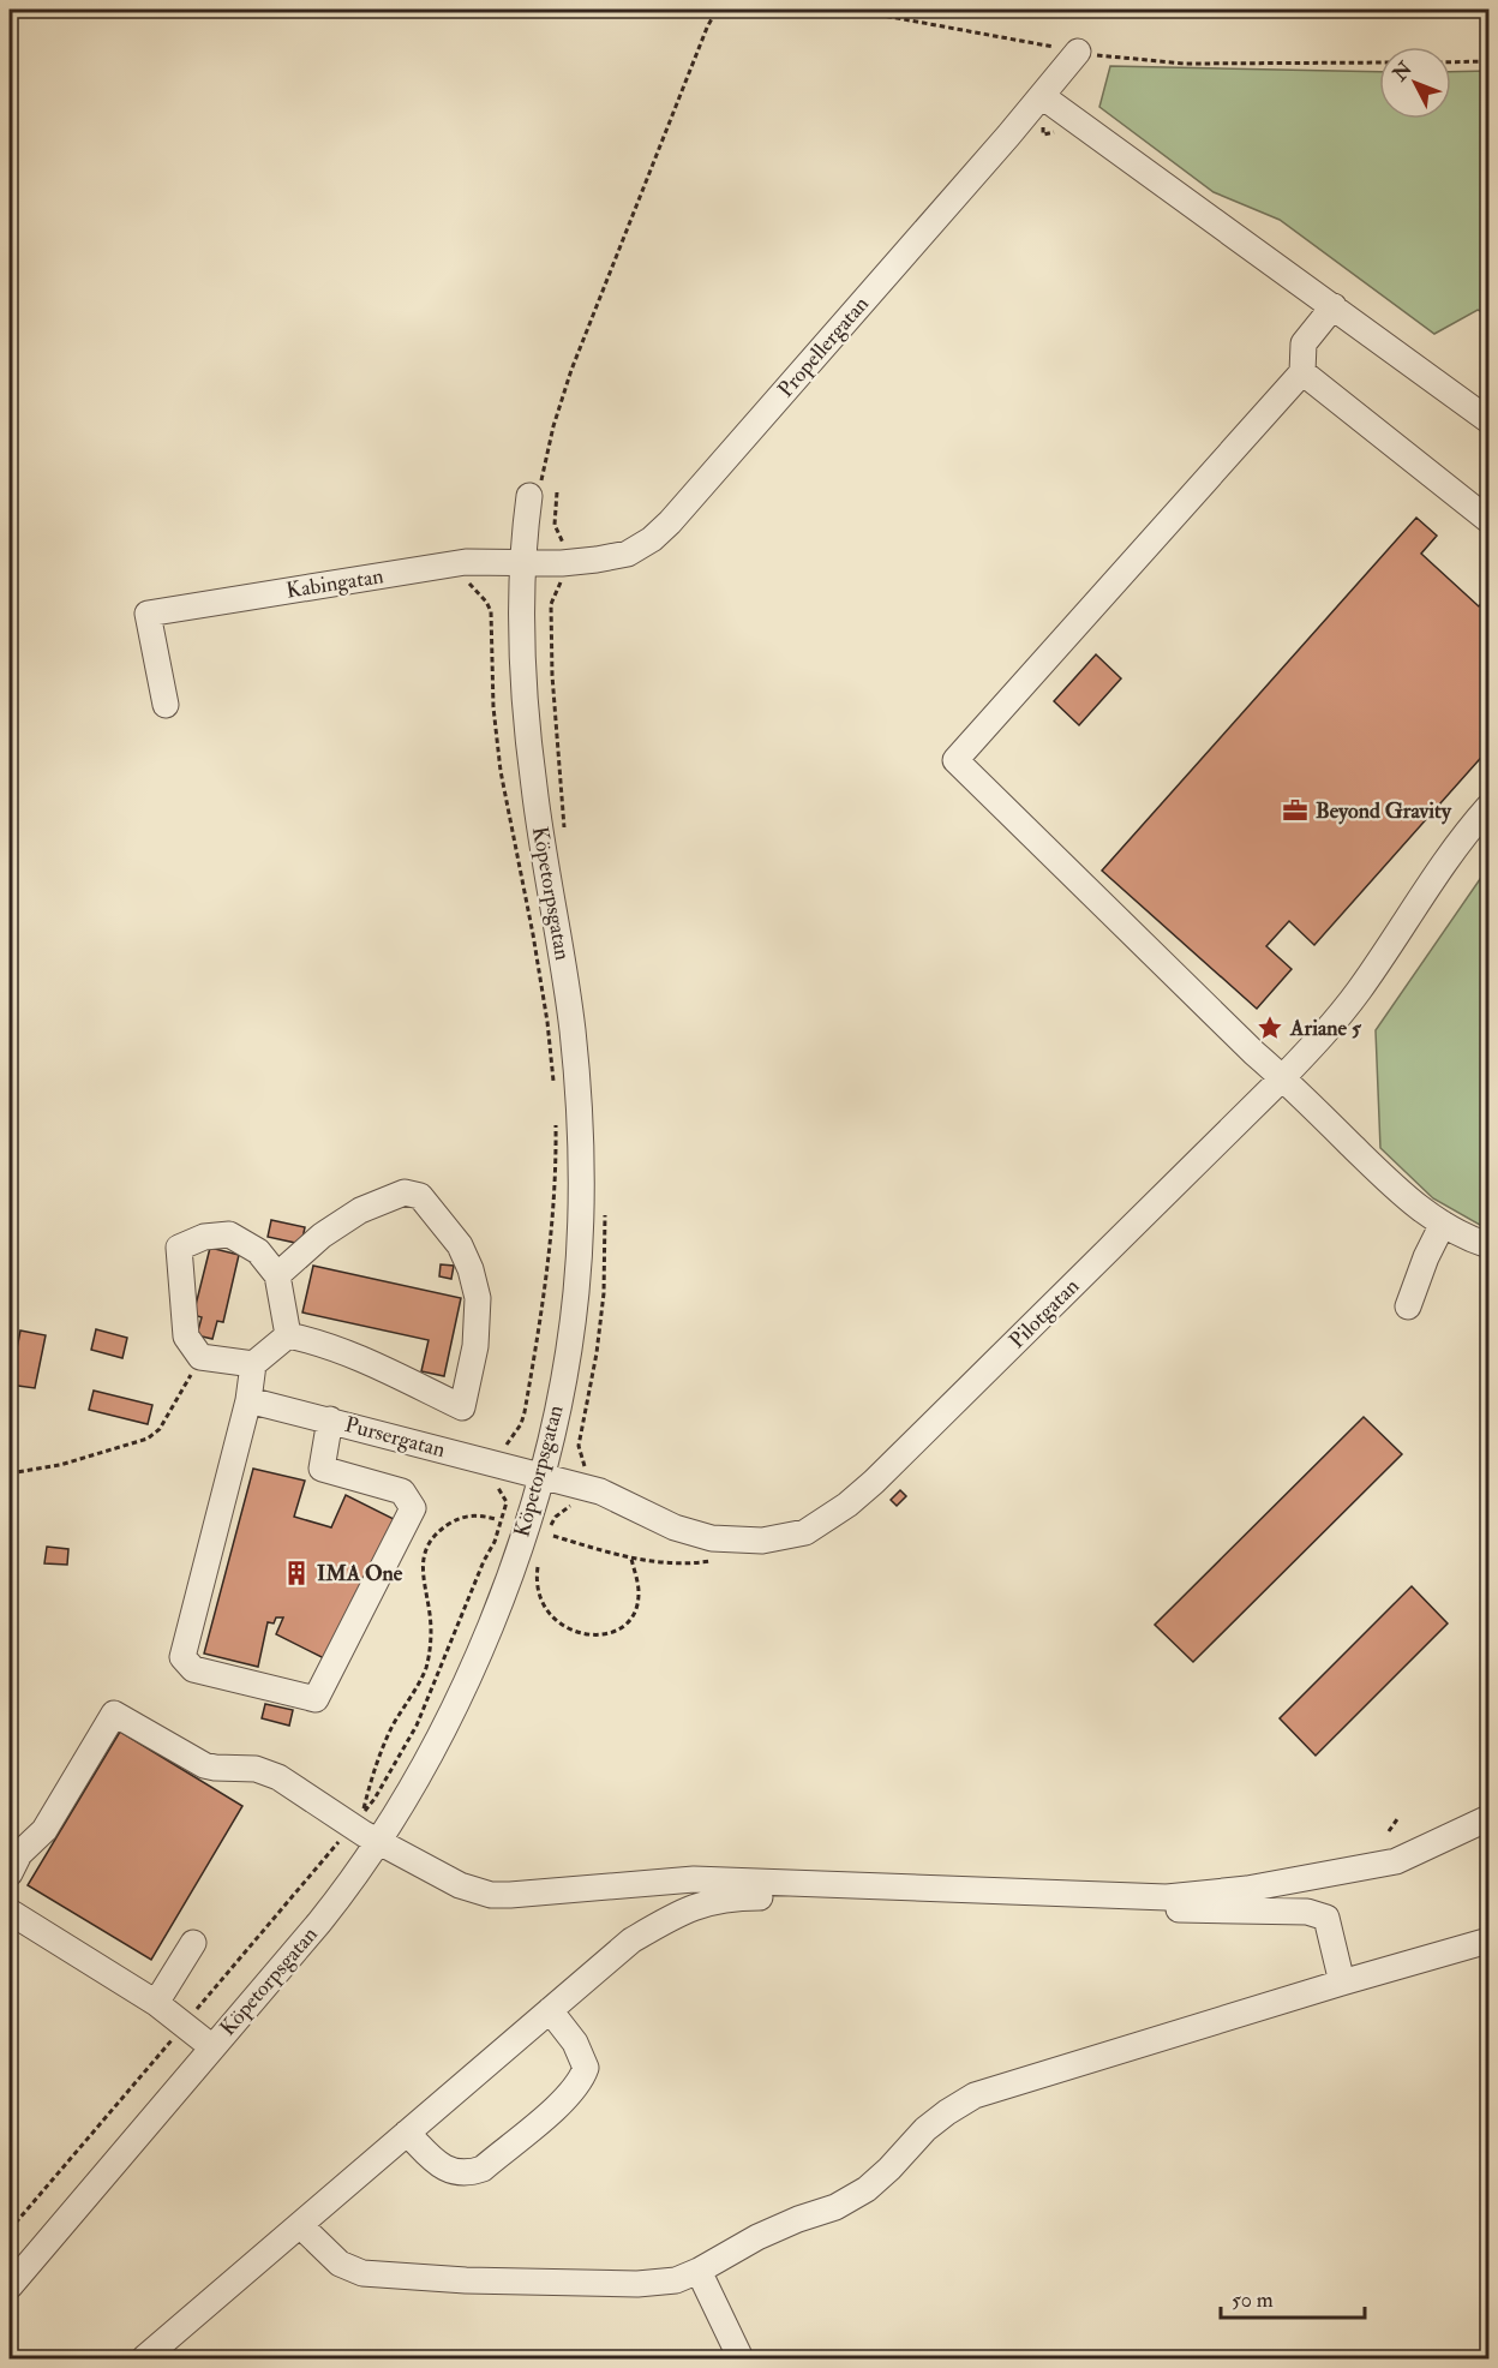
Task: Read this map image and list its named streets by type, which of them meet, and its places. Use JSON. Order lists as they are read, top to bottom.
{
  "streets": {
    "street": [
      "Propellergatan",
      "Kabingatan",
      "Köpetorpsgatan",
      "Pilotgatan",
      "Pursergatan"
    ]
  },
  "crossings": [
    ["Propellergatan", "Kabingatan"],
    ["Propellergatan", "Köpetorpsgatan"],
    ["Kabingatan", "Köpetorpsgatan"],
    ["Köpetorpsgatan", "Pilotgatan"],
    ["Köpetorpsgatan", "Pursergatan"],
    ["Pilotgatan", "Pursergatan"]
  ],
  "places": {
    "office": ["Beyond Gravity"],
    "place": ["Ariane 5"],
    "building": ["IMA One"]
  },
  "scale_bar": "50 m",
  "north": "top left"
}
